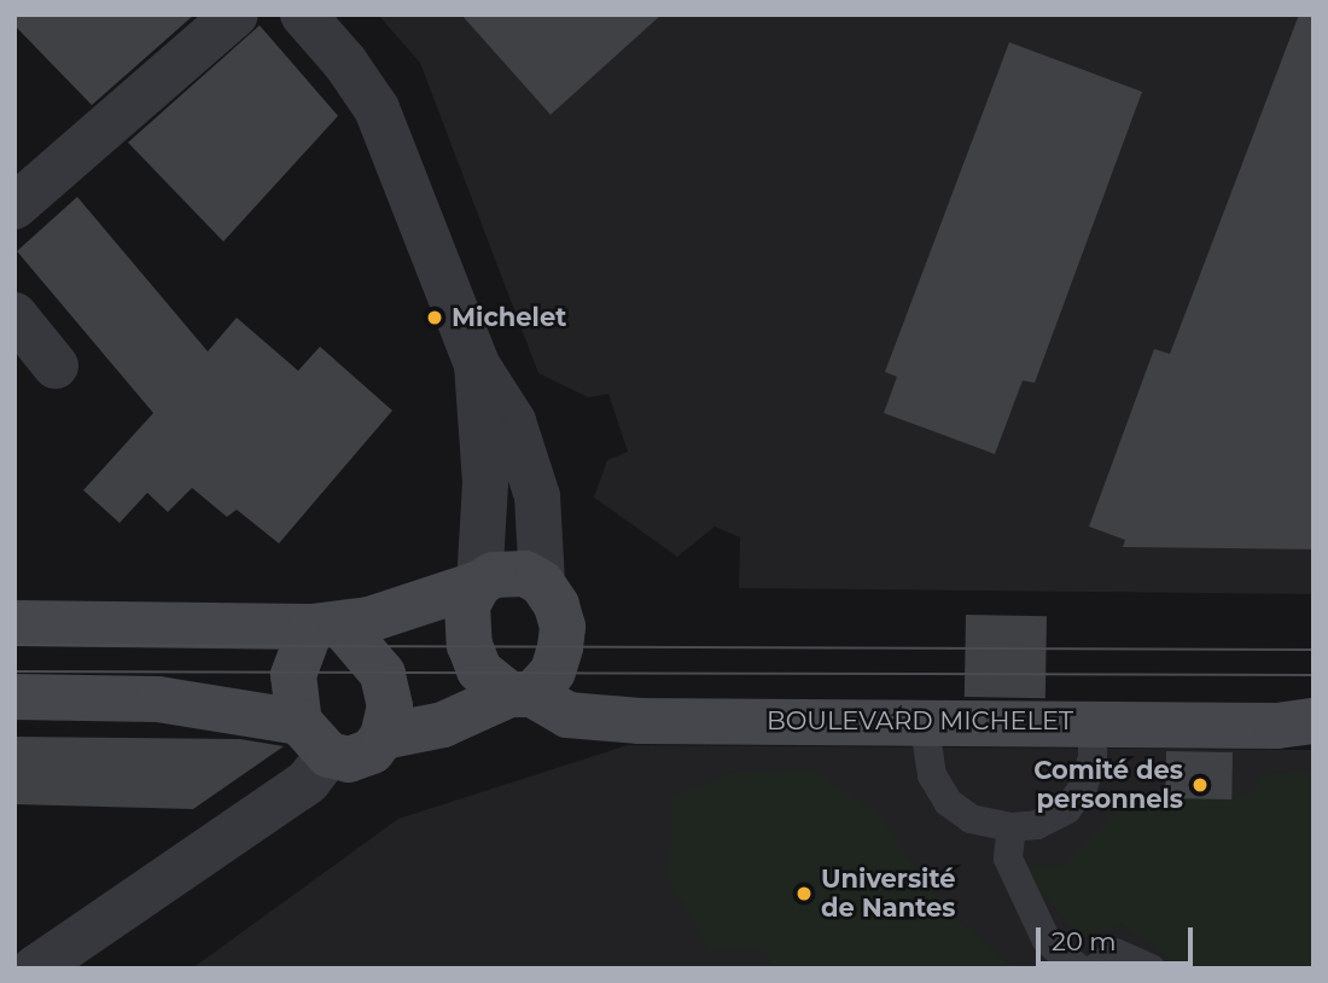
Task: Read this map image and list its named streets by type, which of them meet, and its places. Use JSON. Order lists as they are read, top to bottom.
{
  "streets": {
    "street": ["BOULEVARD MICHELET"]
  },
  "places": ["Michelet", "Comité des personnels", "Université de Nantes"],
  "scale_bar": "20 m"
}
